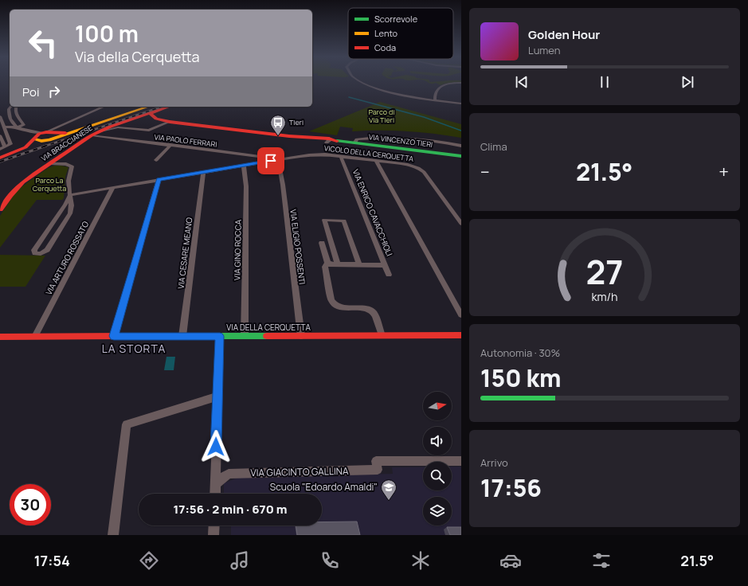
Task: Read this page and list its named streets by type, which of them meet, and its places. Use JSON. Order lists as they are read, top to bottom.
{
  "streets": {
    "street": [
      "VIA PAOLO FERRARI",
      "VIA VINCENZO TIERI",
      "VIA BRACCIANESE",
      "VICOLO DELLA CERQUETTA",
      "VIA ENRICO CAVACCHIOLI",
      "VIA ELIGIO POSSENTI",
      "VIA GINO ROCCA",
      "VIA CESARE MEANO",
      "VIA ARTURO ROSSATO",
      "VIA DELLA CERQUETTA",
      "VIA GIACINTO GALLINA"
    ]
  },
  "crossings": [
    ["VIA PAOLO FERRARI", "VIA VINCENZO TIERI"],
    ["VIA PAOLO FERRARI", "VIA BRACCIANESE"],
    ["VIA PAOLO FERRARI", "VICOLO DELLA CERQUETTA"],
    ["VIA PAOLO FERRARI", "VIA ELIGIO POSSENTI"],
    ["VIA VINCENZO TIERI", "VIA BRACCIANESE"],
    ["VICOLO DELLA CERQUETTA", "VIA ENRICO CAVACCHIOLI"],
    ["VICOLO DELLA CERQUETTA", "VIA ELIGIO POSSENTI"],
    ["VICOLO DELLA CERQUETTA", "VIA GINO ROCCA"],
    ["VICOLO DELLA CERQUETTA", "VIA CESARE MEANO"],
    ["VICOLO DELLA CERQUETTA", "VIA ARTURO ROSSATO"],
    ["VIA ELIGIO POSSENTI", "VIA DELLA CERQUETTA"],
    ["VIA GINO ROCCA", "VIA DELLA CERQUETTA"],
    ["VIA CESARE MEANO", "VIA DELLA CERQUETTA"],
    ["VIA ARTURO ROSSATO", "VIA DELLA CERQUETTA"]
  ],
  "districts": ["LA STORTA"],
  "parks": ["Parco di Via Tieri", "Parco La Cerquetta"],
  "places": {
    "bus stop": ["Tieri"],
    "school or university": ["Scuola \"Edoardo Amaldi\""]
  },
  "legend": ["Scorrevole", "Lento", "Coda"],
  "north": "right",
  "page": {
    "turn": ["100 m", "Via della Cerquetta"],
    "song": ["Golden Hour", "Lumen"],
    "then": "Poi",
    "tile": [
      "Clima",
      ["Autonomia · 30%", "150 km"],
      ["Arrivo", "17:56"]
    ],
    "heat": ["−", "21.5°", "+"],
    "limit": "30",
    "trip": "17:56 · 2 min · 670 m",
    "tabs": ["17:54", "21.5°"],
    "gauge": ["27", "km/h"]
  }
}
